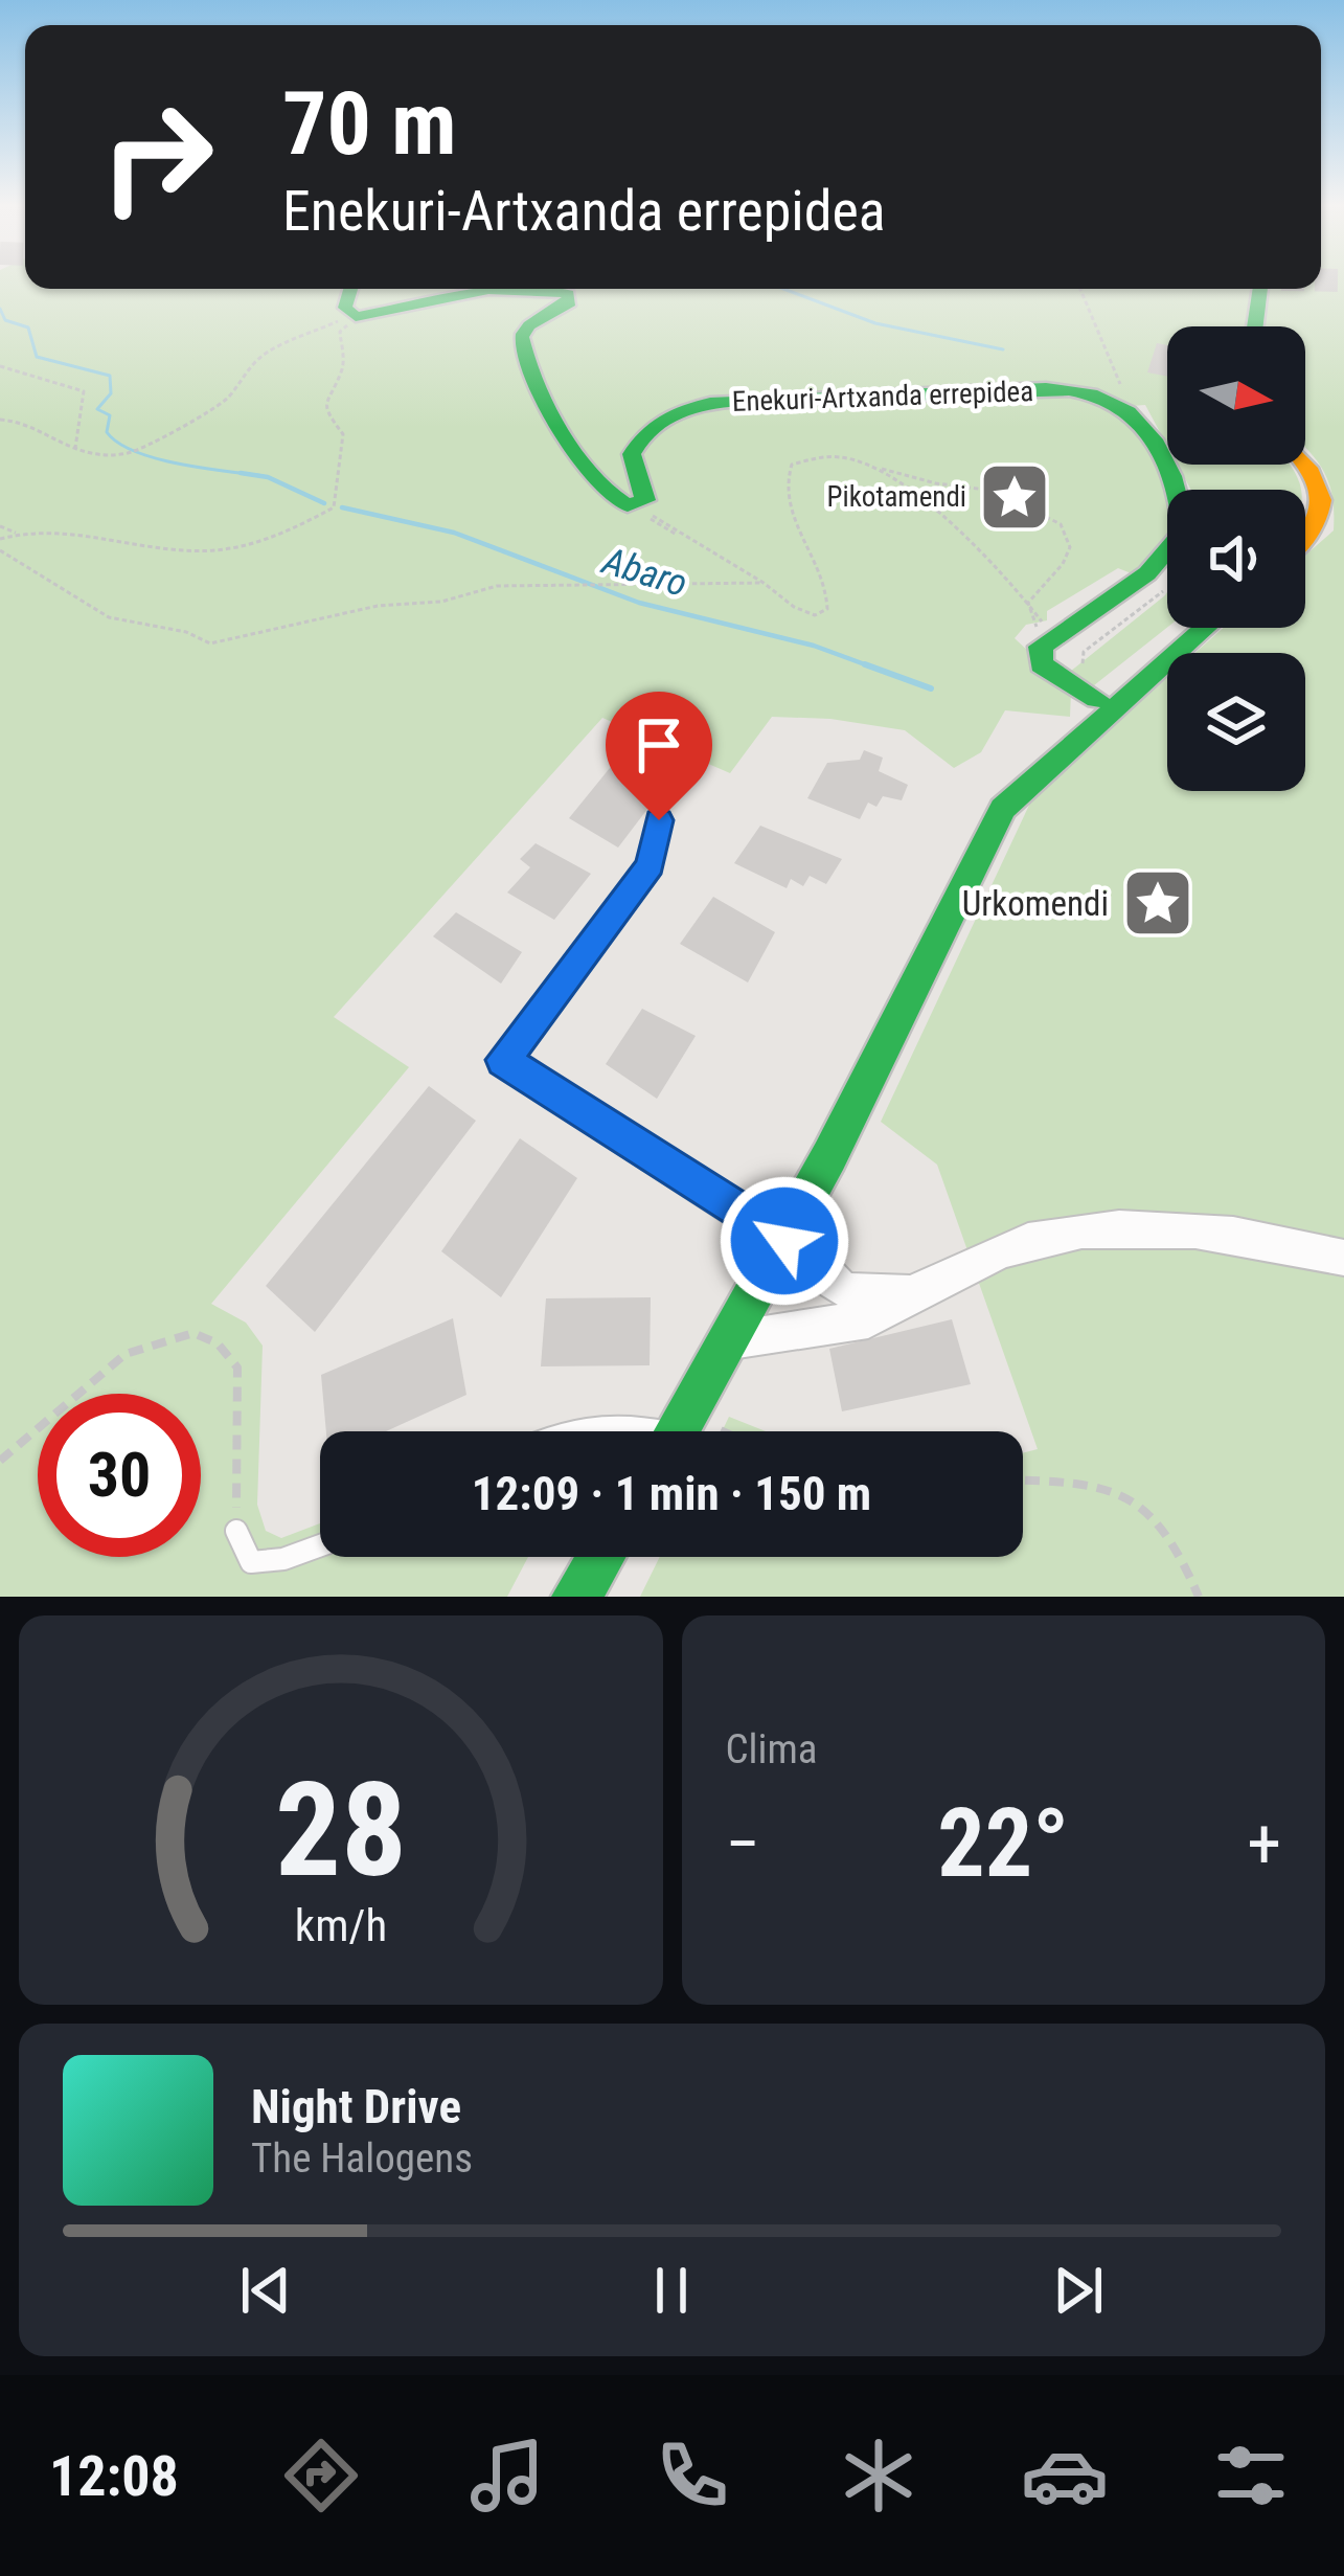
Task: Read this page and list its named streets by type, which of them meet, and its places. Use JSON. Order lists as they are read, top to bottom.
{
  "streets": {
    "street": ["Enekuri-Artxanda errepidea"]
  },
  "water": ["Abaro"],
  "places": {
    "place": ["Pikotamendi", "Urkomendi"]
  },
  "north": "right",
  "page": {
    "turn": ["70 m", "Enekuri-Artxanda errepidea"],
    "limit": "30",
    "trip": "12:09 · 1 min · 150 m",
    "tile": "Clima",
    "heat": ["−", "22°", "+"],
    "song": ["Night Drive", "The Halogens"],
    "tabs": "12:08",
    "gauge": ["28", "km/h"]
  }
}
